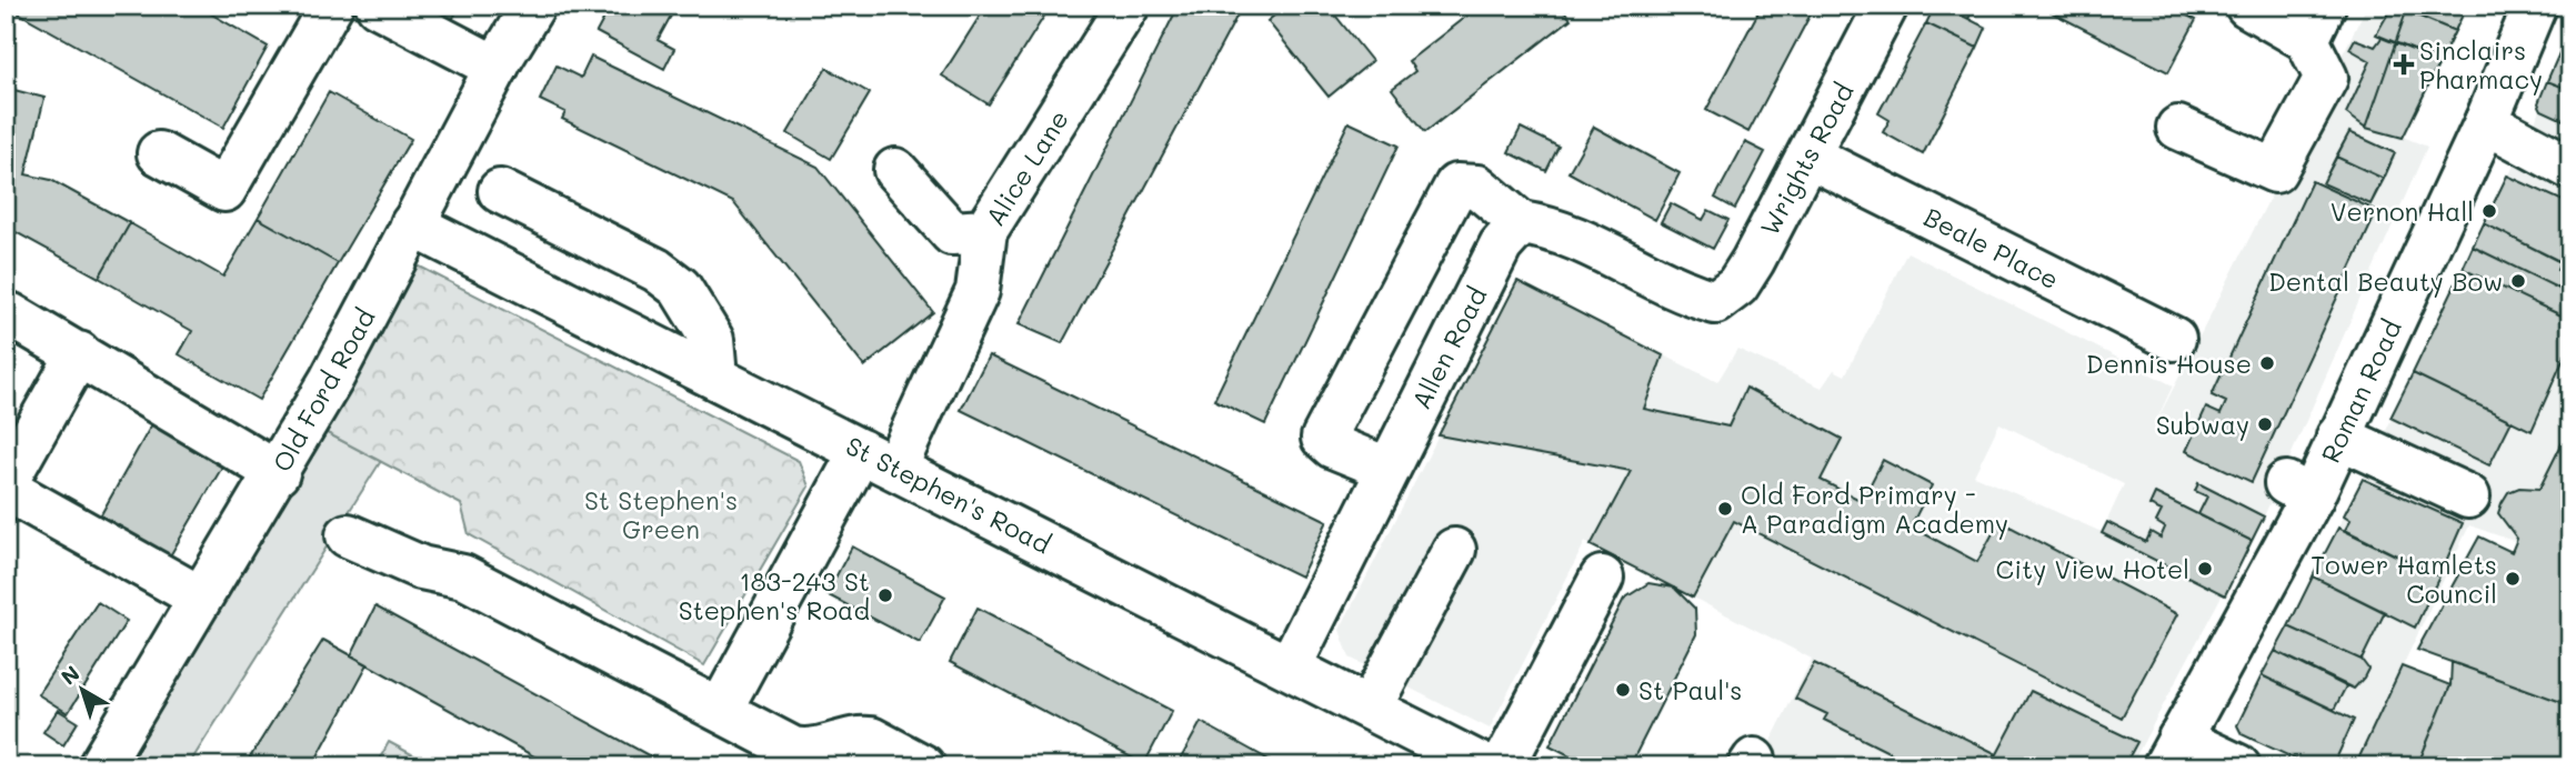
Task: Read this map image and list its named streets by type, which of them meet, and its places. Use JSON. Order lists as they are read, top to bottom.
{
  "streets": {
    "street": [
      "Wrights Road",
      "Alice Lane",
      "Beale Place",
      "Allen Road",
      "Old Ford Road",
      "Roman Road",
      "St Stephen's Road"
    ]
  },
  "crossings": [
    ["Wrights Road", "Beale Place"],
    ["Wrights Road", "Allen Road"],
    ["Alice Lane", "St Stephen's Road"],
    ["Allen Road", "St Stephen's Road"],
    ["Old Ford Road", "St Stephen's Road"]
  ],
  "parks": ["St Stephen's Green"],
  "places": {
    "health": ["Sinclairs Pharmacy"],
    "other": [
      "Vernon Hall",
      "Dental Beauty Bow",
      "Dennis House",
      "Subway",
      "Old Ford Primary - A Paradigm Academy",
      "City View Hotel",
      "Tower Hamlets Council",
      "183-243 St Stephen's Road",
      "St Paul's"
    ]
  },
  "north": "top left"
}
